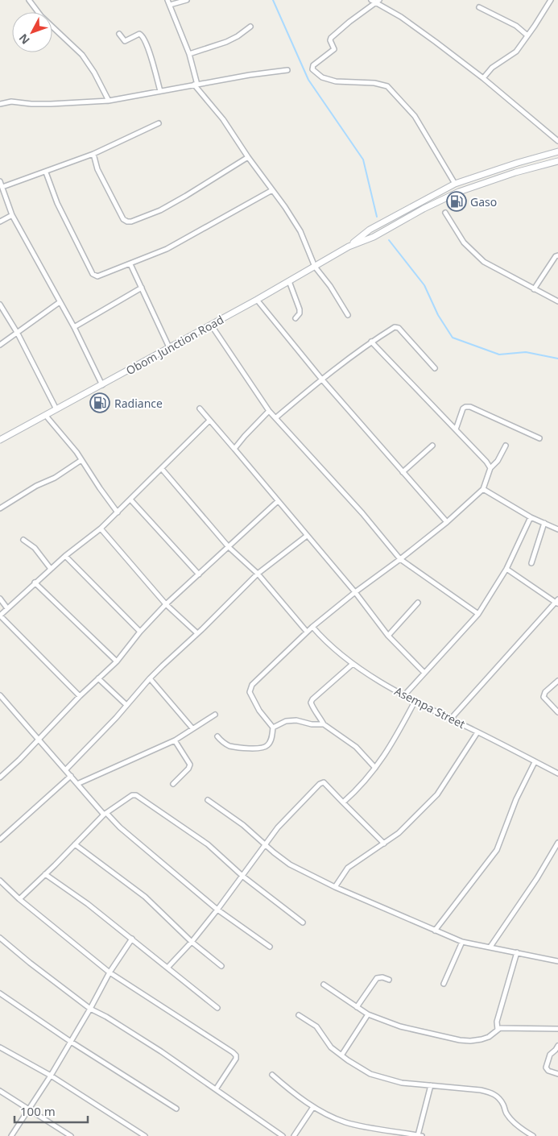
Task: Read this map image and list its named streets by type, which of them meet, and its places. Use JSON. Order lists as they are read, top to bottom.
{
  "streets": {
    "main road": ["Obom Junction Road"],
    "street": ["Asempa Street"]
  },
  "places": {
    "fuel station": ["Gaso", "Radiance"]
  },
  "scale_bar": "100 m",
  "north": "bottom left"
}
